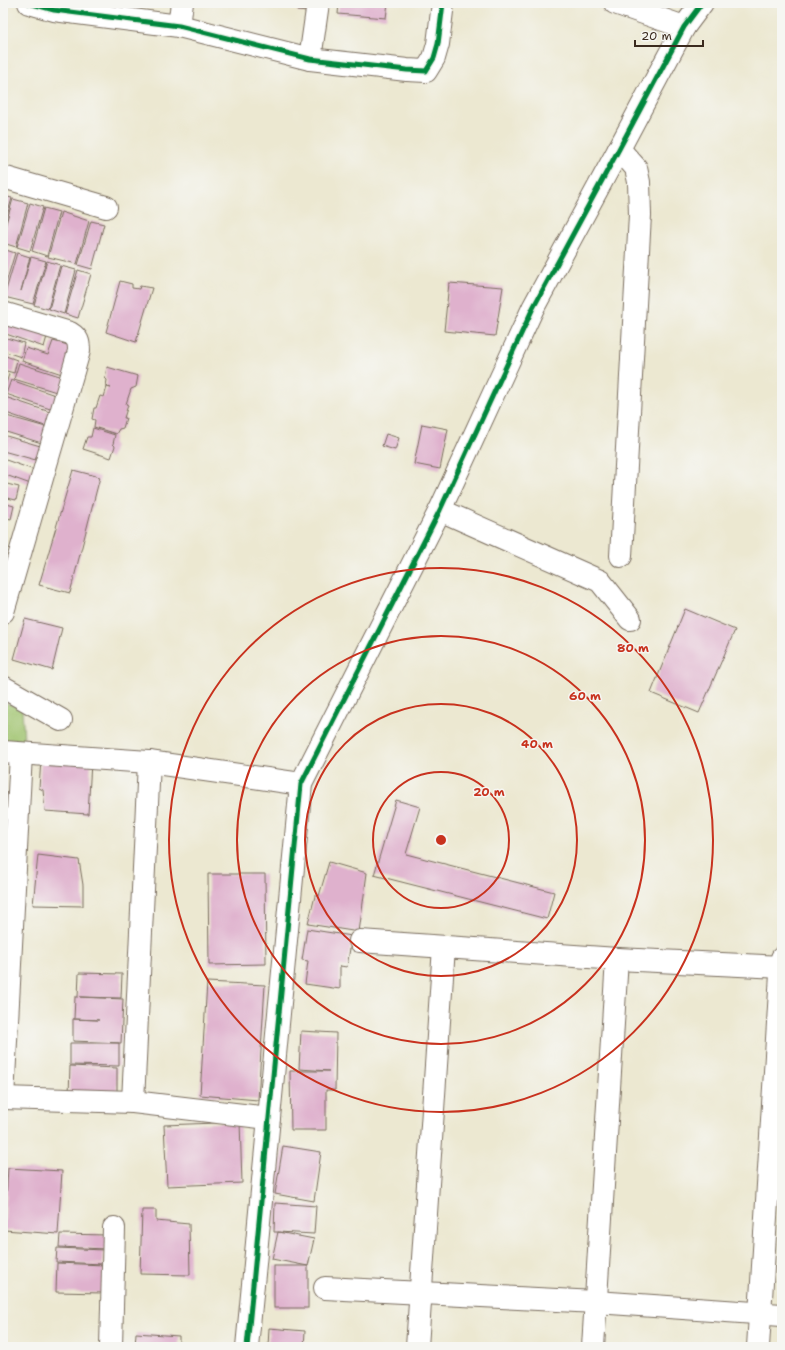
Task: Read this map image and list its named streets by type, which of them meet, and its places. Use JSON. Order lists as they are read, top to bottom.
{
  "scale_bar": "20 m",
  "rings": [
    "80 m",
    "60 m",
    "40 m",
    "20 m"
  ]
}
